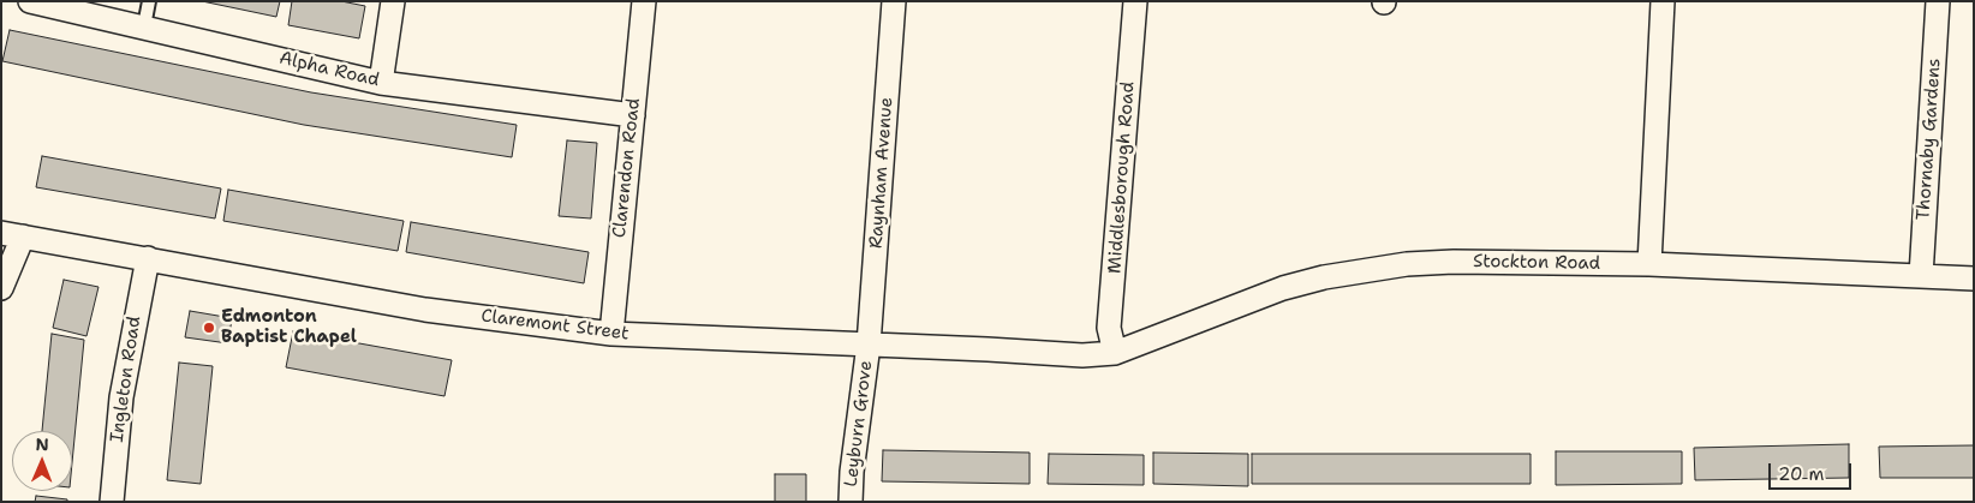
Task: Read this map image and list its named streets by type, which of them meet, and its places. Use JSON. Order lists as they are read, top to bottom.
{
  "streets": {
    "street": [
      "Alpha Road",
      "Thornaby Gardens",
      "Clarendon Road",
      "Raynham Avenue",
      "Middlesborough Road",
      "Stockton Road",
      "Claremont Street",
      "Ingleton Road",
      "Leyburn Grove"
    ]
  },
  "crossings": [
    ["Alpha Road", "Clarendon Road"],
    ["Thornaby Gardens", "Stockton Road"],
    ["Clarendon Road", "Claremont Street"],
    ["Raynham Avenue", "Claremont Street"],
    ["Raynham Avenue", "Leyburn Grove"],
    ["Middlesborough Road", "Stockton Road"],
    ["Middlesborough Road", "Claremont Street"],
    ["Stockton Road", "Claremont Street"],
    ["Claremont Street", "Ingleton Road"],
    ["Claremont Street", "Leyburn Grove"]
  ],
  "places": ["Edmonton Baptist Chapel"],
  "scale_bar": "20 m",
  "north": "top"
}
